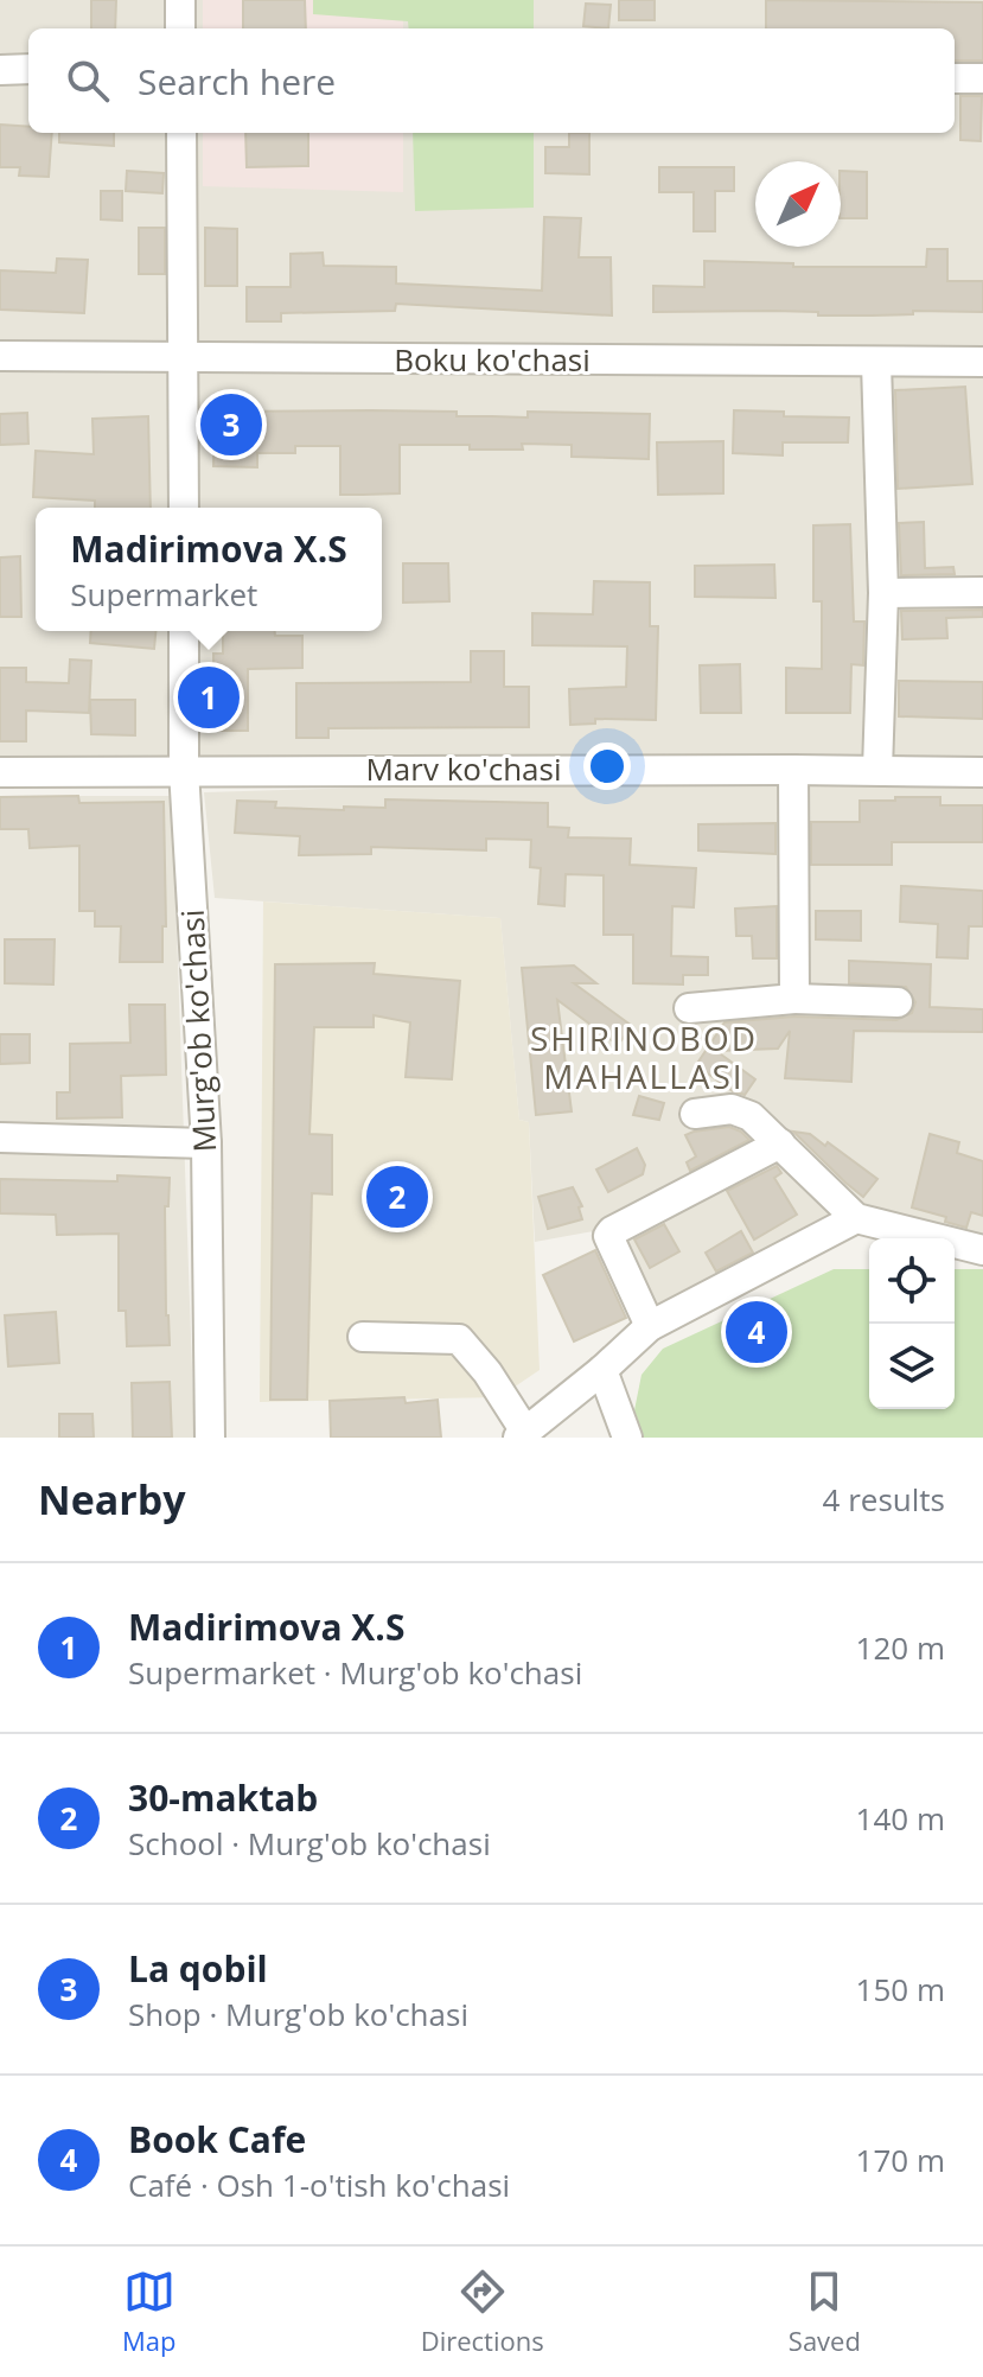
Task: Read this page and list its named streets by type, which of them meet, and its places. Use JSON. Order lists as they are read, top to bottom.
{
  "streets": {
    "street": ["Boku ko'chasi", "Marv ko'chasi", "Murg'ob ko'chasi"]
  },
  "crossings": [
    ["Marv ko'chasi", "Murg'ob ko'chasi"]
  ],
  "districts": ["SHIRINOBOD MAHALLASI"],
  "north": "top right",
  "page": {
    "search": "Search here",
    "pins": [
      "3",
      "1",
      "2",
      "4"
    ],
    "popup": ["Madirimova X.S", "Supermarket"],
    "heading": ["Nearby", "4 results"],
    "list": [
      {
        "mark": "1",
        "name": "Madirimova X.S",
        "note": "Supermarket · Murg'ob ko'chasi",
        "value": "120 m"
      },
      {
        "mark": "2",
        "name": "30-maktab",
        "note": "School · Murg'ob ko'chasi",
        "value": "140 m"
      },
      {
        "mark": "3",
        "name": "La qobil",
        "note": "Shop · Murg'ob ko'chasi",
        "value": "150 m"
      },
      {
        "mark": "4",
        "name": "Book Cafe",
        "note": "Café · Osh 1-o'tish ko'chasi",
        "value": "170 m"
      }
    ],
    "nav": ["Map", "Directions", "Saved"]
  }
}
